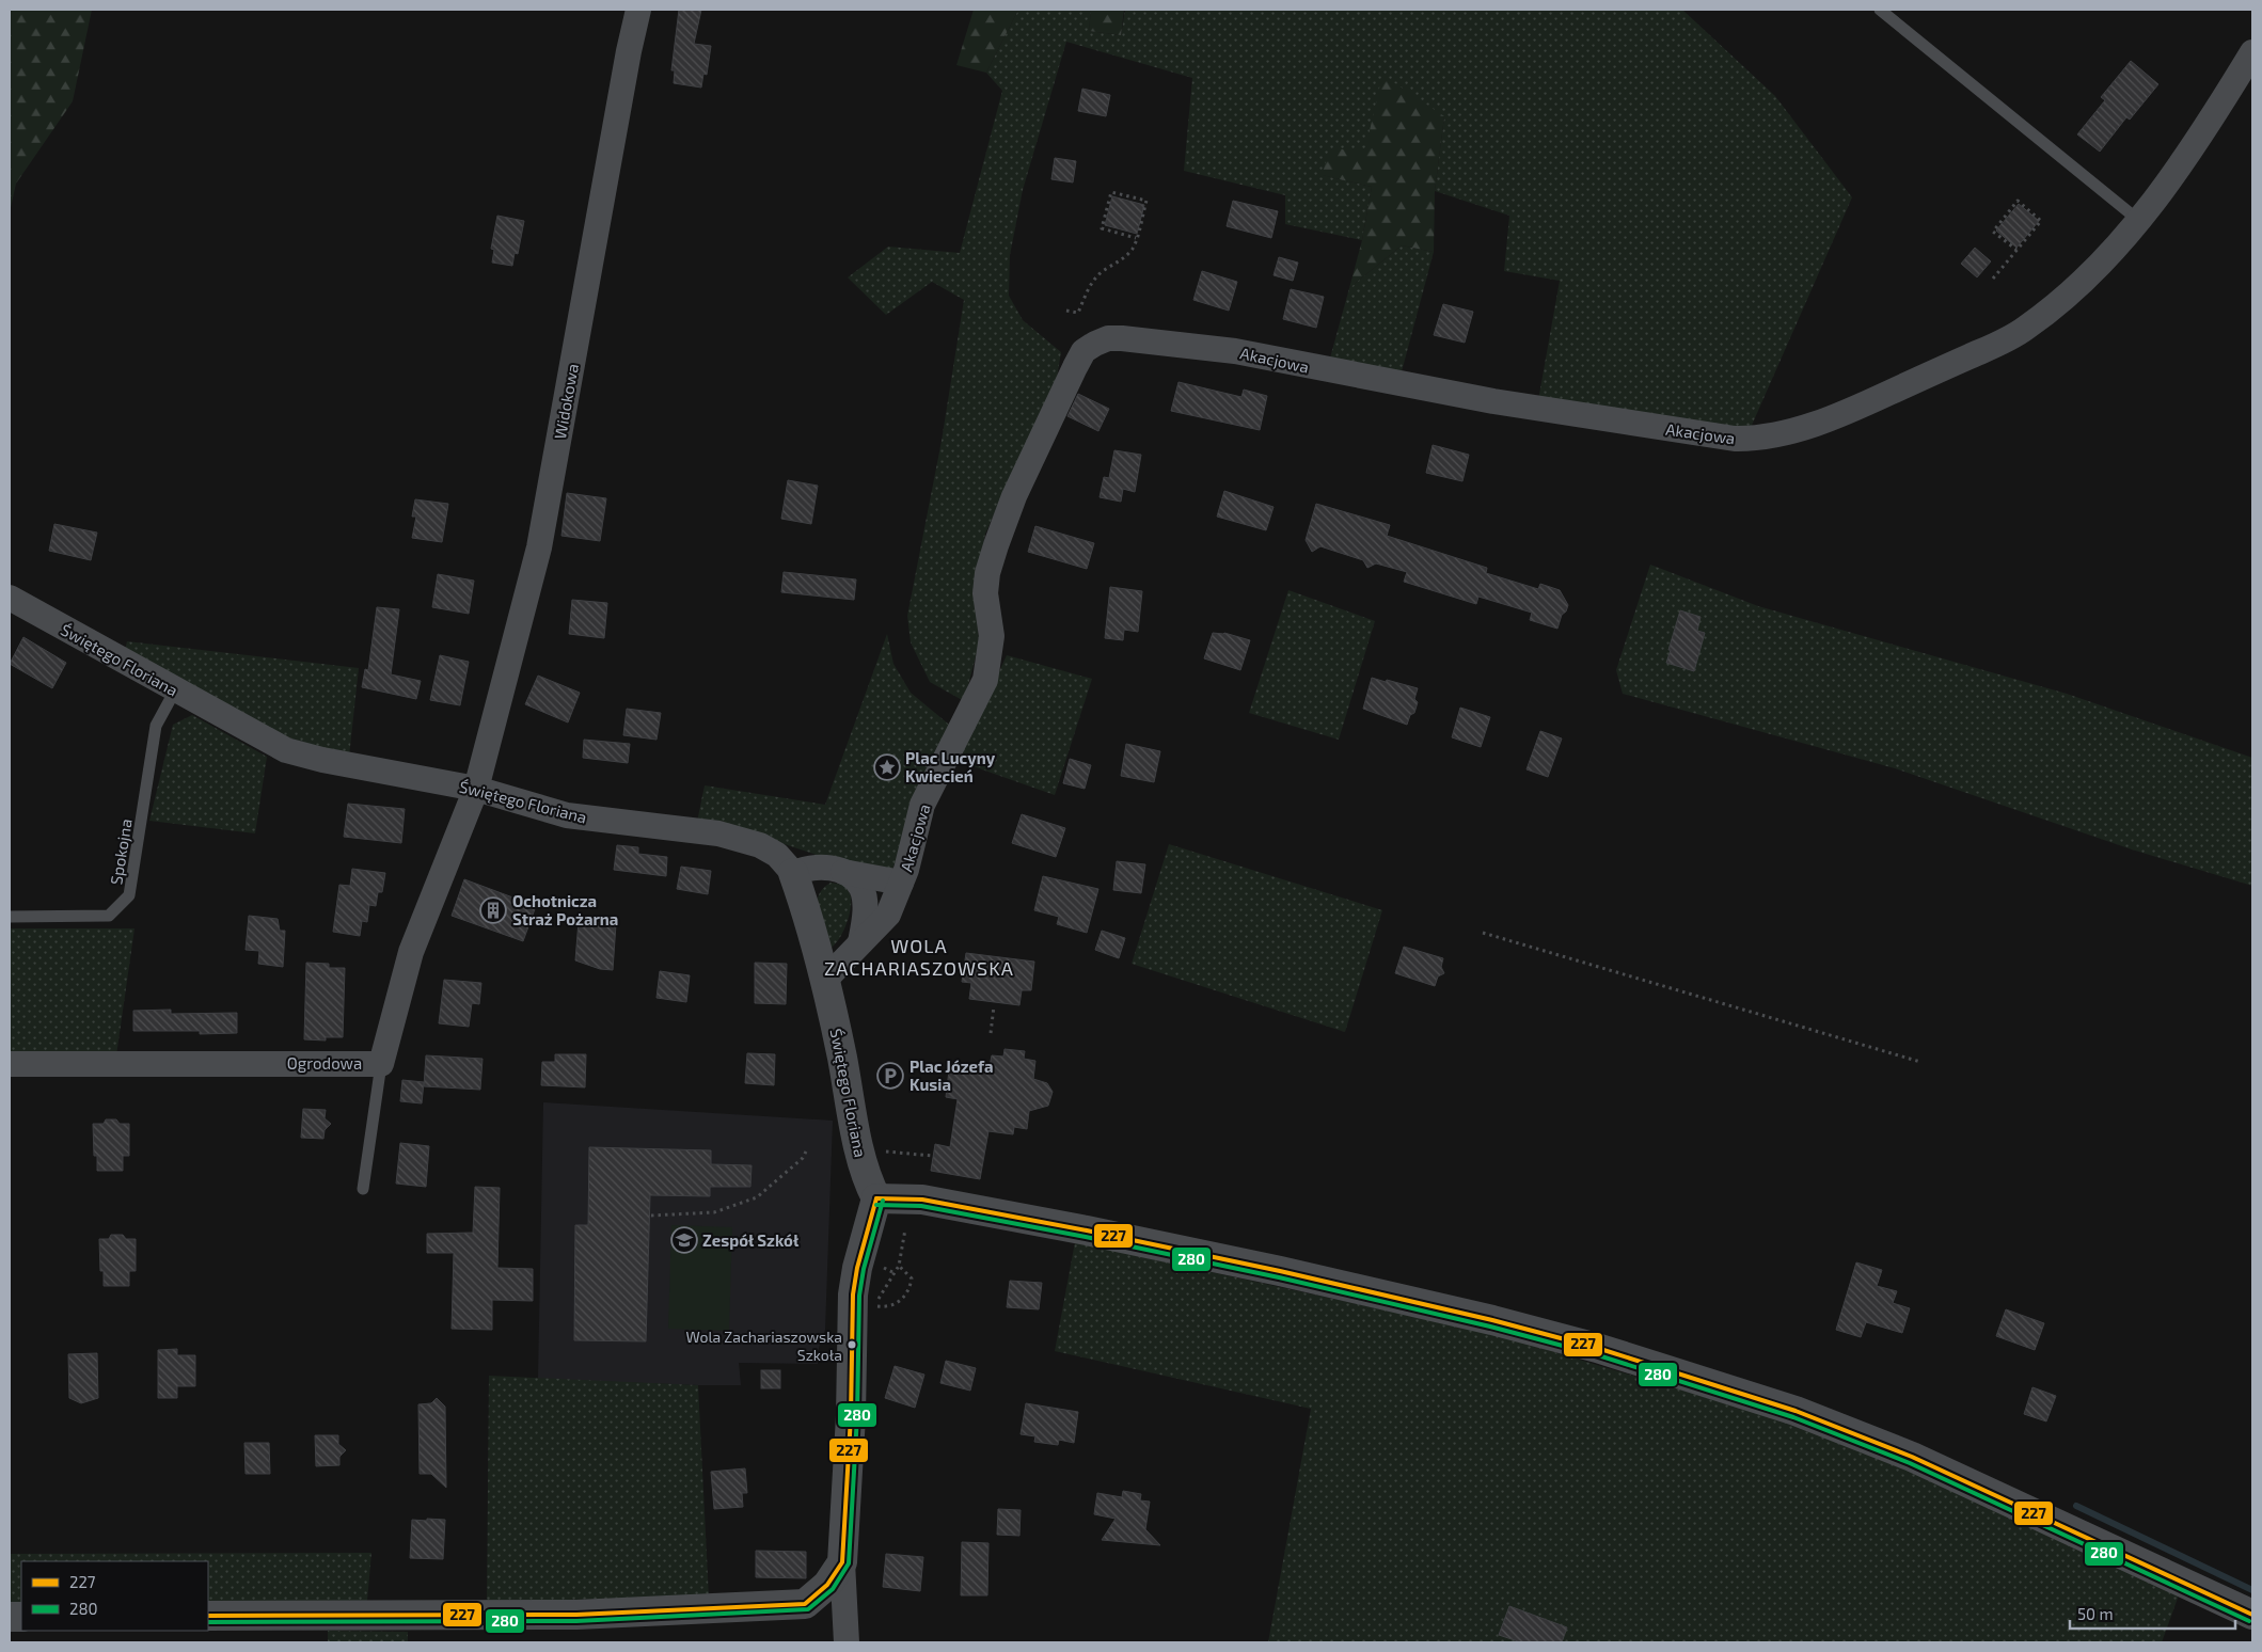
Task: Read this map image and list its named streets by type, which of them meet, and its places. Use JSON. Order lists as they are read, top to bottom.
{
  "streets": {
    "street": [
      "Akacjowa",
      "Widokowa",
      "Świętego Floriana",
      "Ogrodowa"
    ],
    "lane": ["Spokojna"]
  },
  "crossings": [
    ["Akacjowa", "Świętego Floriana"],
    ["Widokowa", "Świętego Floriana"],
    ["Widokowa", "Ogrodowa"],
    ["Świętego Floriana", "Spokojna"],
    ["Świętego Floriana", "Ogrodowa"]
  ],
  "districts": ["WOLA ZACHARIASZOWSKA"],
  "places": {
    "place": ["Plac Lucyny Kwiecień"],
    "building": ["Ochotnicza Straż Pożarna"],
    "parking": ["Plac Józefa Kusia"],
    "school or university": ["Zespół Szkół"],
    "other": ["Wola Zachariaszowska Szkoła"]
  },
  "lines": ["transit line 227", "transit line 280"],
  "legend": ["227", "280"],
  "scale_bar": "50 m"
}
